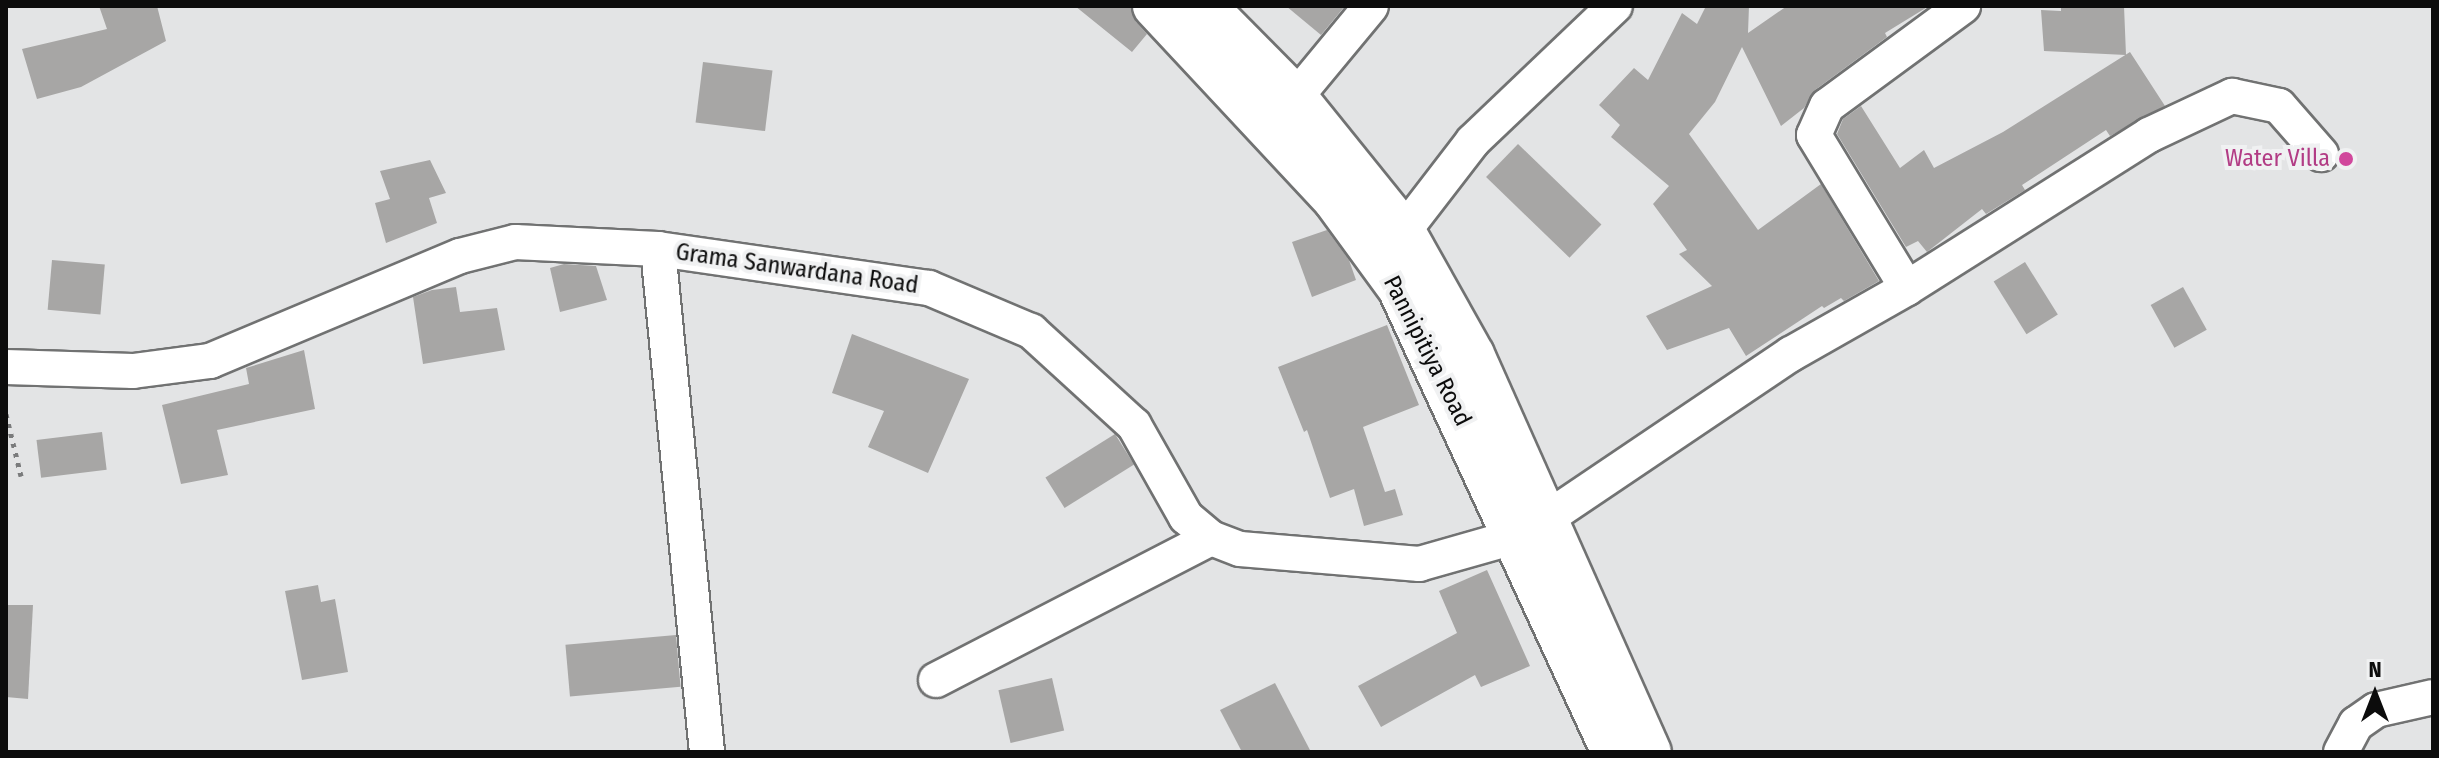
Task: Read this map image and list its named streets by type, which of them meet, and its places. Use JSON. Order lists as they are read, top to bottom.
{
  "streets": {
    "main road": ["Pannipitiya Road"],
    "street": ["Grama Sanwardana Road"]
  },
  "crossings": [
    ["Grama Sanwardana Road", "Pannipitiya Road"]
  ],
  "places": ["Water Villa"],
  "north": "top"
}
